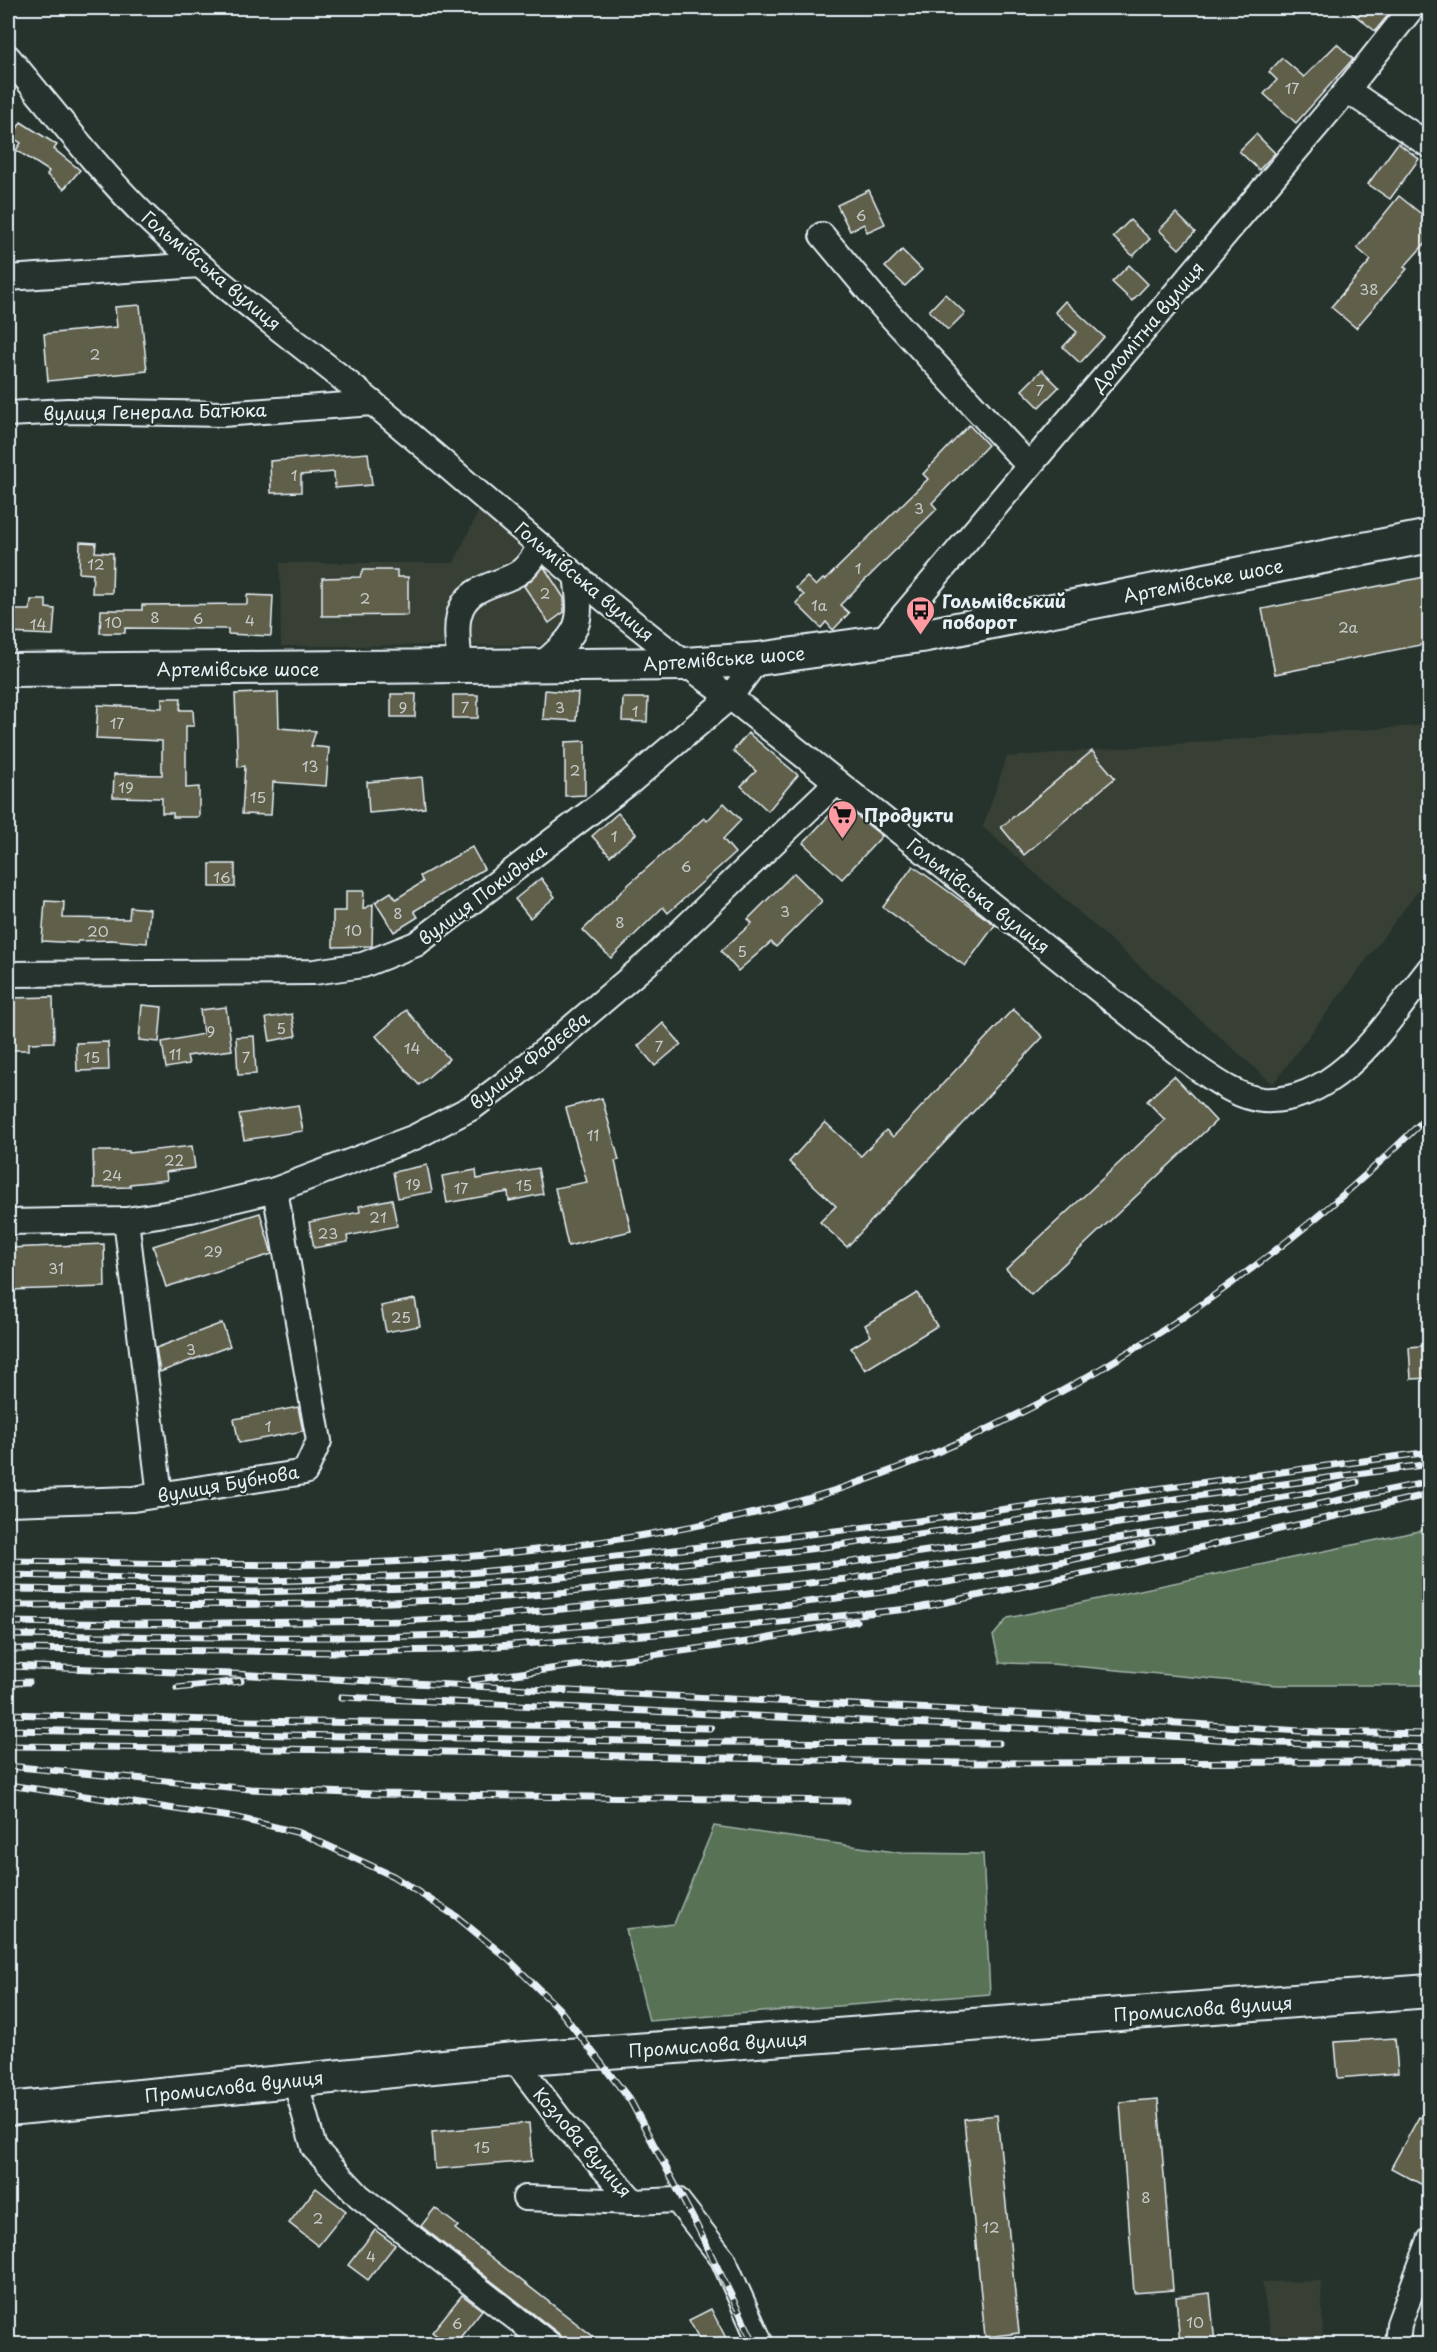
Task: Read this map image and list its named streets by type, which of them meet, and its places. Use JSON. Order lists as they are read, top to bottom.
{
  "streets": {
    "main road": ["Артемівське шосе", "Промислова вулиця"],
    "street": [
      "Гольмівська вулиця",
      "Доломітна вулиця",
      "вулиця Генерала Батюка",
      "вулиця Покидька",
      "вулиця Фадєєва",
      "вулиця Бубнова",
      "Козлова вулиця"
    ]
  },
  "crossings": [
    ["Гольмівська вулиця", "вулиця Генерала Батюка"],
    ["Гольмівська вулиця", "Артемівське шосе"],
    ["Гольмівська вулиця", "вулиця Покидька"],
    ["Гольмівська вулиця", "вулиця Фадєєва"],
    ["Доломітна вулиця", "Артемівське шосе"],
    ["Артемівське шосе", "вулиця Покидька"],
    ["вулиця Фадєєва", "вулиця Бубнова"],
    ["Промислова вулиця", "Козлова вулиця"]
  ],
  "places": {
    "bus stop": ["Гольмівський поворот"],
    "supermarket": ["Продукти"]
  },
  "house_numbers": [
    "17",
    "6",
    "38",
    "2",
    "7",
    "1",
    "3",
    "12",
    "1",
    "2",
    "2",
    "1а",
    "8",
    "6",
    "4",
    "10",
    "14",
    "2а",
    "9",
    "7",
    "3",
    "1",
    "17",
    "13",
    "2",
    "19",
    "15",
    "1",
    "6",
    "16",
    "3",
    "8",
    "8",
    "10",
    "20",
    "5",
    "5",
    "9",
    "7",
    "14",
    "11",
    "15",
    "7",
    "11",
    "22",
    "24",
    "19",
    "15",
    "17",
    "21",
    "23",
    "29",
    "31",
    "25",
    "3",
    "1",
    "15",
    "8",
    "2",
    "12",
    "4",
    "10",
    "6"
  ]
}
